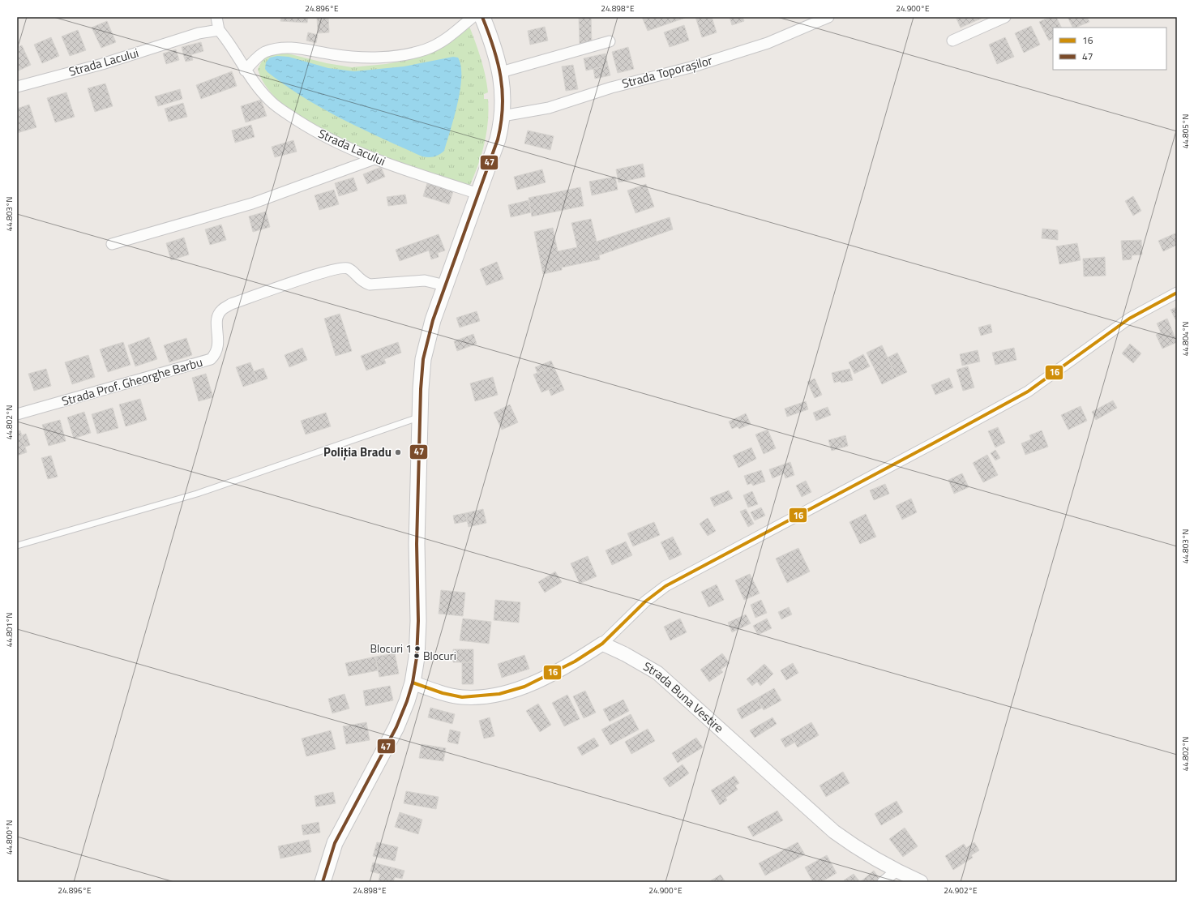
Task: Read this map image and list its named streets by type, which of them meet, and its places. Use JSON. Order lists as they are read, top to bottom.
{
  "streets": {
    "street": [
      "Strada Lacului",
      "Strada Toporașilor",
      "Strada Prof. Gheorghe Barbu",
      "Strada Buna Vestire"
    ]
  },
  "places": ["Poliția Bradu", "Blocuri 1", "Blocuri"],
  "lines": ["transit line 47", "transit line 16"],
  "legend": ["16", "47"],
  "coordinates": [
    "24.896°E",
    "24.898°E",
    "24.900°E",
    "44.805°N",
    "44.803°N",
    "44.804°N",
    "44.802°N",
    "44.801°N",
    "44.800°N",
    "24.902°E"
  ]
}
